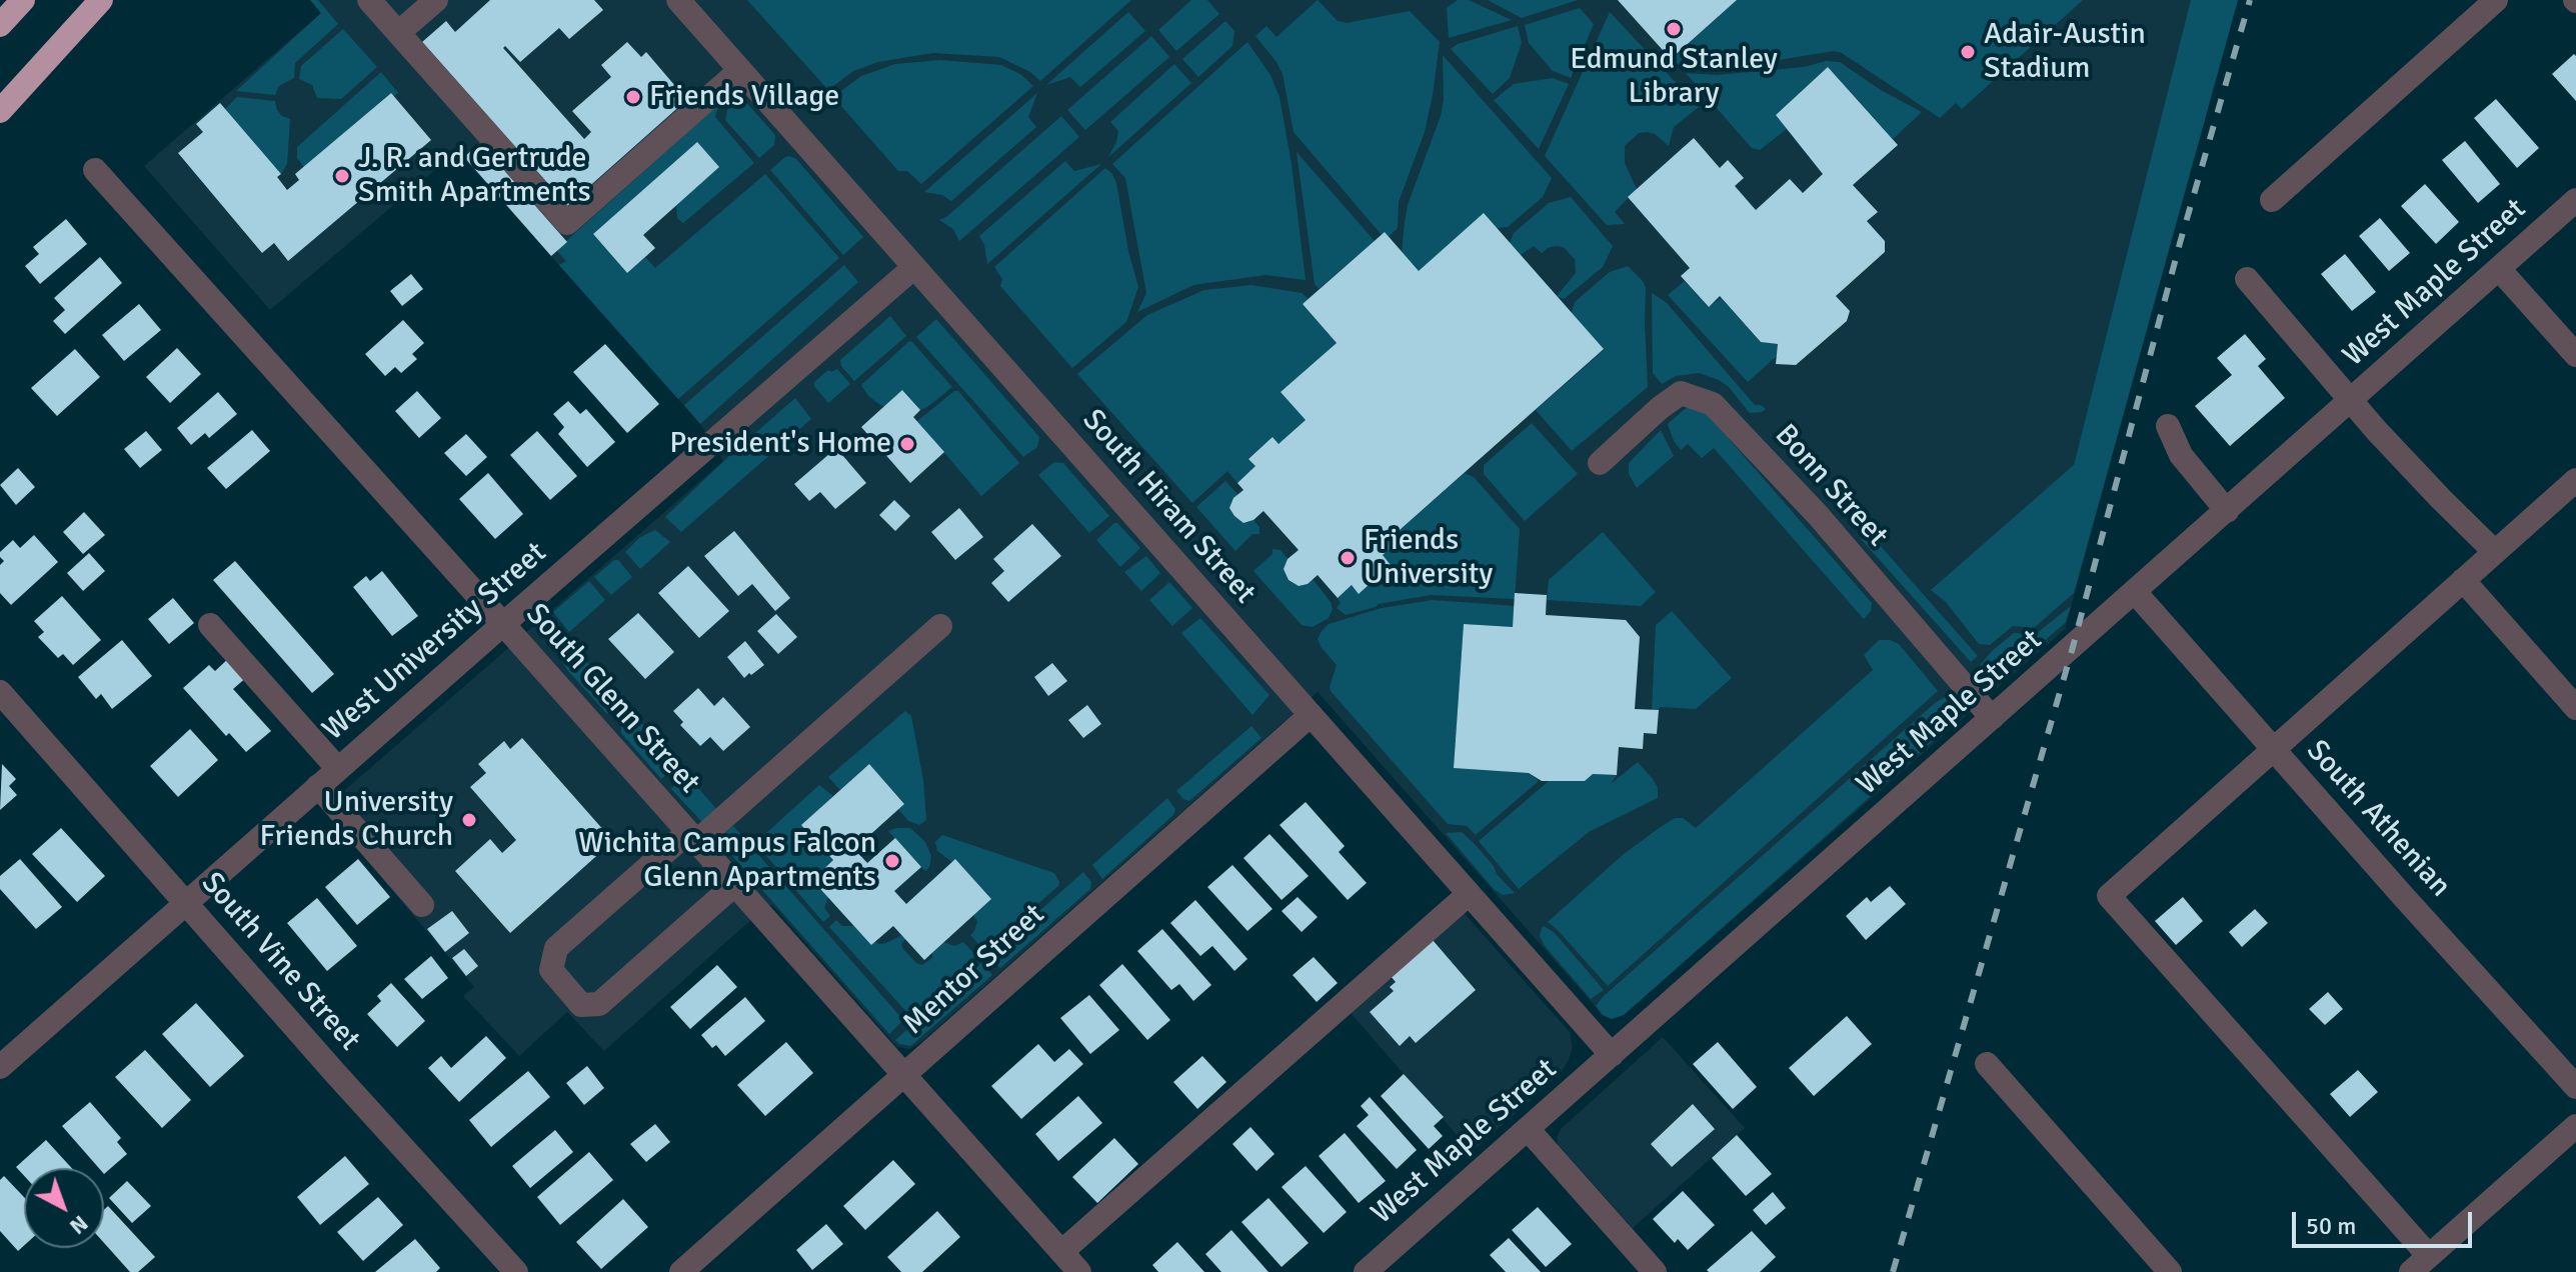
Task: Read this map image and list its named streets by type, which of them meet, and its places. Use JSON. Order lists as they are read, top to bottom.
{
  "streets": {
    "street": [
      "West Maple Street",
      "Bonn Street",
      "South Hiram Street",
      "West University Street",
      "South Glenn Street",
      "South Athenian",
      "South Vine Street",
      "Mentor Street"
    ]
  },
  "crossings": [
    ["West Maple Street", "Bonn Street"],
    ["West Maple Street", "South Hiram Street"],
    ["West Maple Street", "South Athenian"],
    ["South Hiram Street", "West University Street"],
    ["South Hiram Street", "Mentor Street"],
    ["West University Street", "South Glenn Street"],
    ["West University Street", "South Vine Street"],
    ["South Glenn Street", "Mentor Street"]
  ],
  "places": [
    "Edmund Stanley Library",
    "Adair-Austin Stadium",
    "Friends Village",
    "J. R. and Gertrude Smith Apartments",
    "President's Home",
    "Friends University",
    "University Friends Church",
    "Wichita Campus Falcon Glenn Apartments"
  ],
  "scale_bar": "50 m",
  "north": "bottom right"
}
